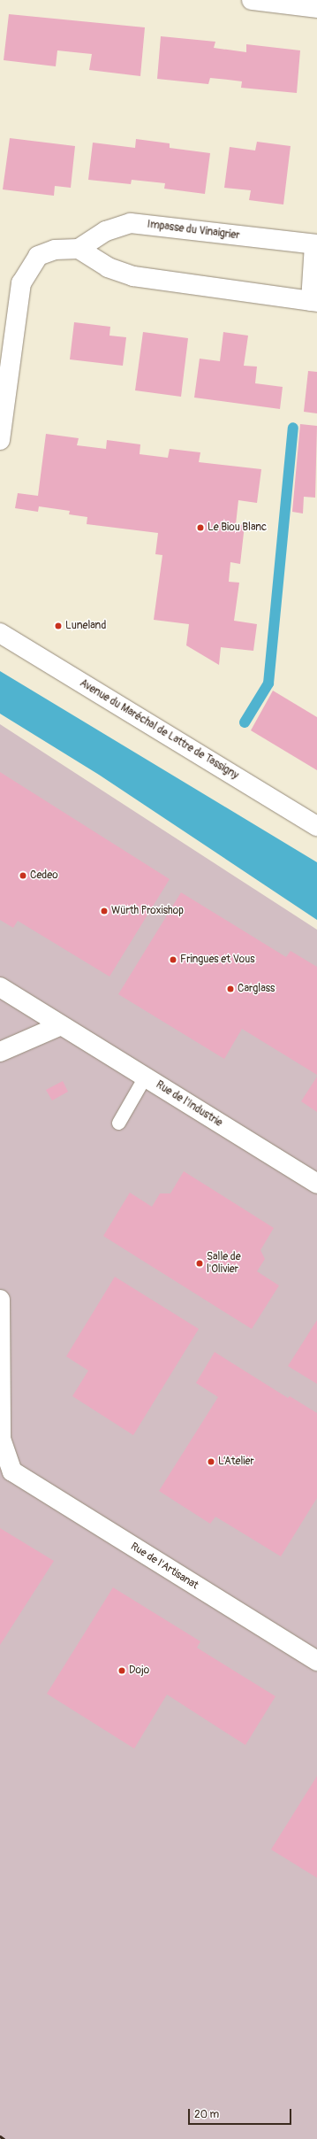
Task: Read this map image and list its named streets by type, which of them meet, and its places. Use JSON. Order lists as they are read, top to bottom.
{
  "streets": {
    "street": [
      "Impasse du Vinaigrier",
      "Avenue du Maréchal de Lattre de Tassigny",
      "Rue de l'Industrie",
      "Rue de l'Artisanat"
    ]
  },
  "places": [
    "Le Biou Blanc",
    "Luneland",
    "Cedeo",
    "Würth Proxishop",
    "Fringues et Vous",
    "Carglass",
    "Salle de l'Olivier",
    "L’Atelier",
    "Dojo"
  ],
  "scale_bar": "20 m"
}
